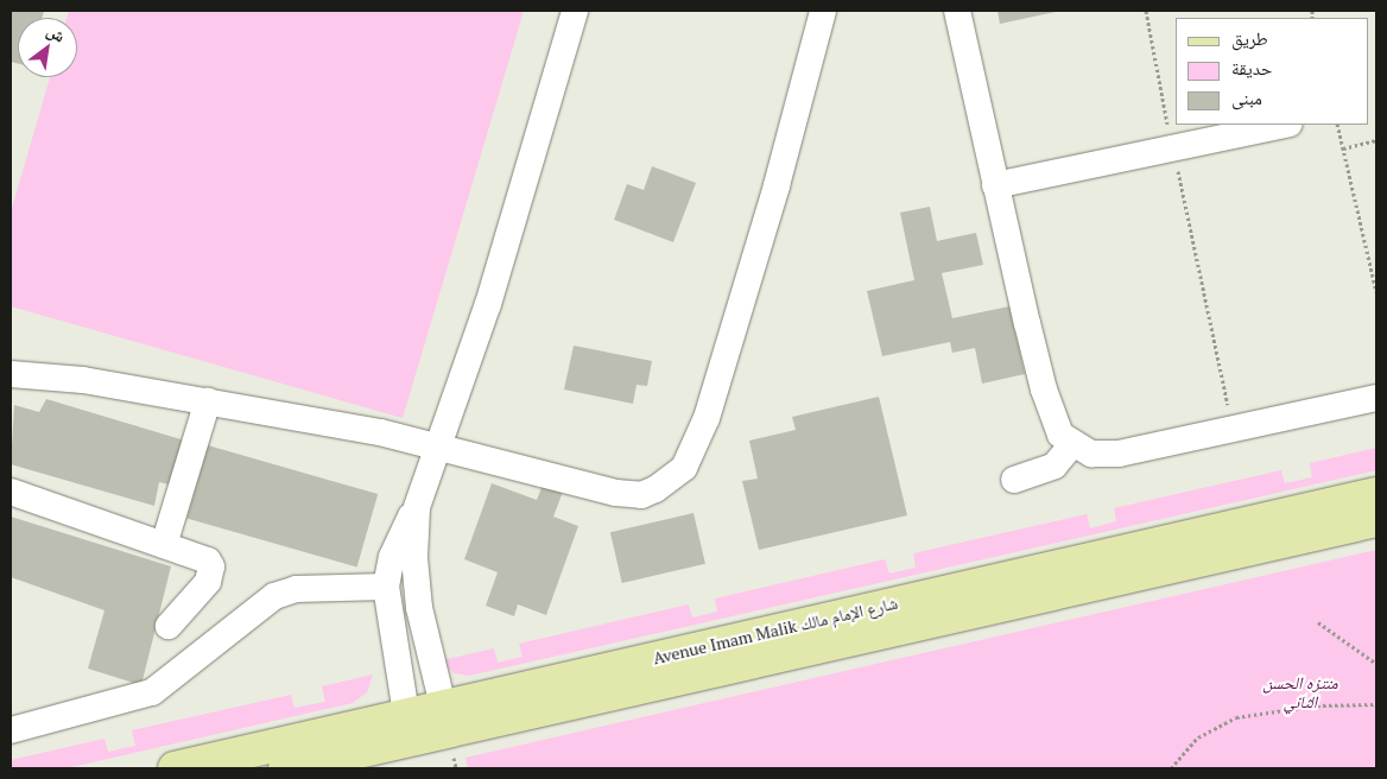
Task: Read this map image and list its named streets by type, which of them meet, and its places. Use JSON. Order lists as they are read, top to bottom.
{
  "streets": {
    "main road": ["Avenue Imam Malik شارع الإمام مالك"]
  },
  "parks": ["منتزه الحسن الثاني"],
  "legend": ["طريق", "حديقة", "مبنى"],
  "north": "top right"
}
